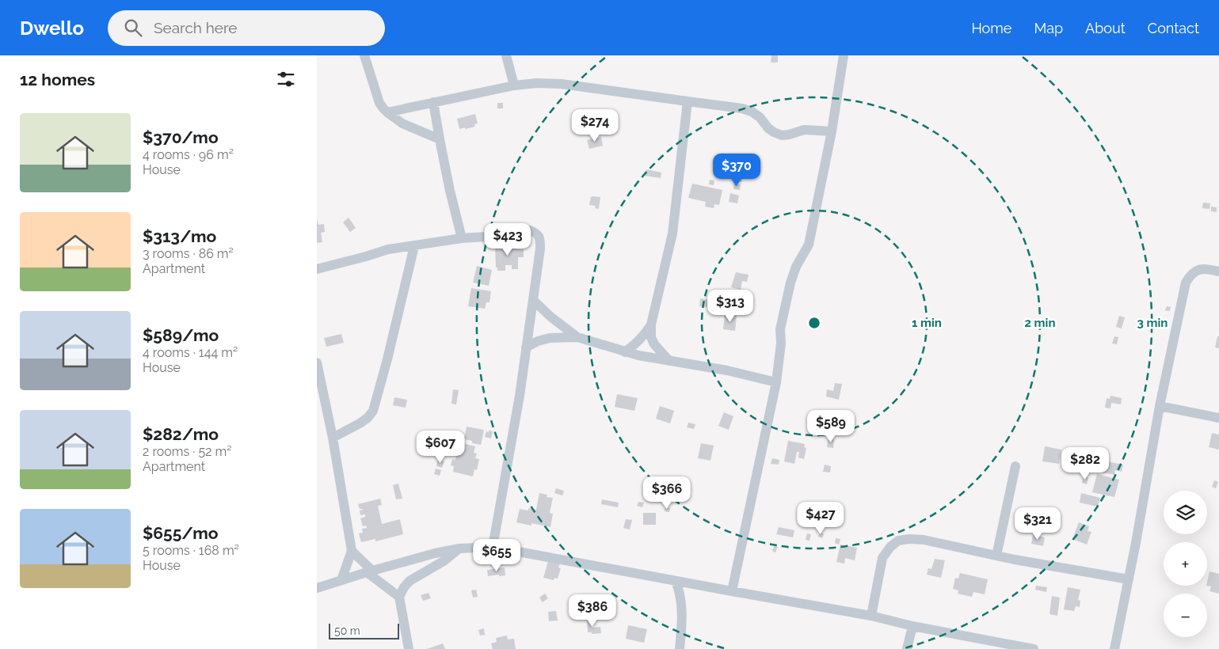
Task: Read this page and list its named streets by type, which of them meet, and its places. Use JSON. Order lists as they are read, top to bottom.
{
  "scale_bar": "50 m",
  "page": {
    "header": "Dwello",
    "search": "Search here",
    "nav": [
      "Home",
      "Map",
      "About",
      "Contact"
    ],
    "heading": "12 homes",
    "list": [
      {
        "name": "$370/mo",
        "note": "4 rooms · 96 m² · House"
      },
      {
        "name": "$313/mo",
        "note": "3 rooms · 86 m² · Apartment"
      },
      {
        "name": "$589/mo",
        "note": "4 rooms · 144 m² · House"
      },
      {
        "name": "$282/mo",
        "note": "2 rooms · 52 m² · Apartment"
      },
      {
        "name": "$655/mo",
        "note": "5 rooms · 168 m² · House"
      }
    ],
    "price": [
      "$274",
      "$370",
      "$423",
      "$313",
      "$589",
      "$607",
      "$282",
      "$366",
      "$427",
      "$321",
      "$655",
      "$386"
    ],
    "map_buttons": ["+", "−"],
    "scale": "50 m"
  },
  "rings": ["1 min", "2 min", "3 min"]
}
